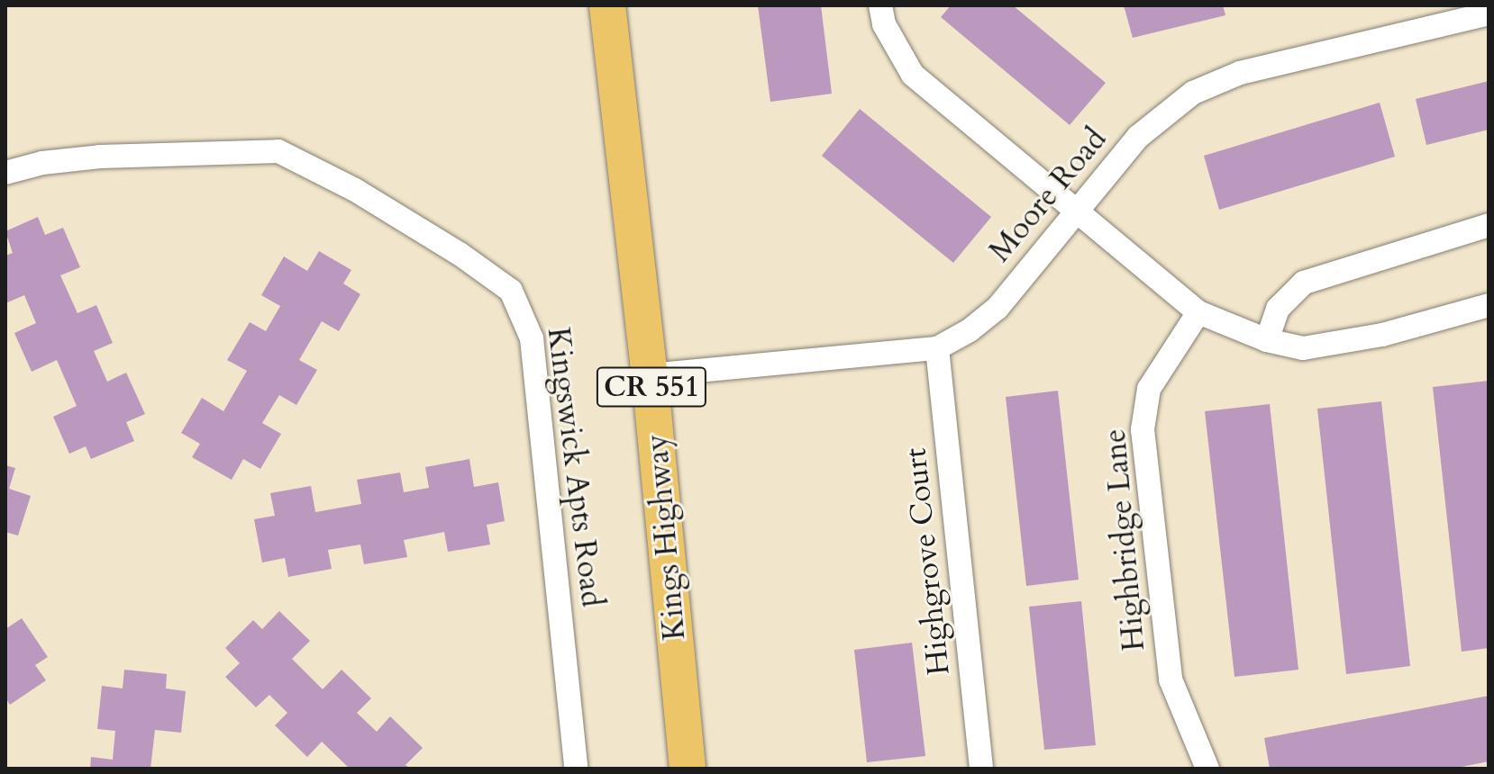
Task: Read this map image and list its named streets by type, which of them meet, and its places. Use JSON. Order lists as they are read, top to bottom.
{
  "streets": {
    "main road": ["CR 551", "Kings Highway"],
    "street": [
      "Moore Road",
      "Kingswick Apts Road",
      "Highbridge Lane",
      "Highgrove Court"
    ]
  },
  "crossings": [
    ["Moore Road", "Kings Highway"],
    ["Moore Road", "Highgrove Court"]
  ]
}
